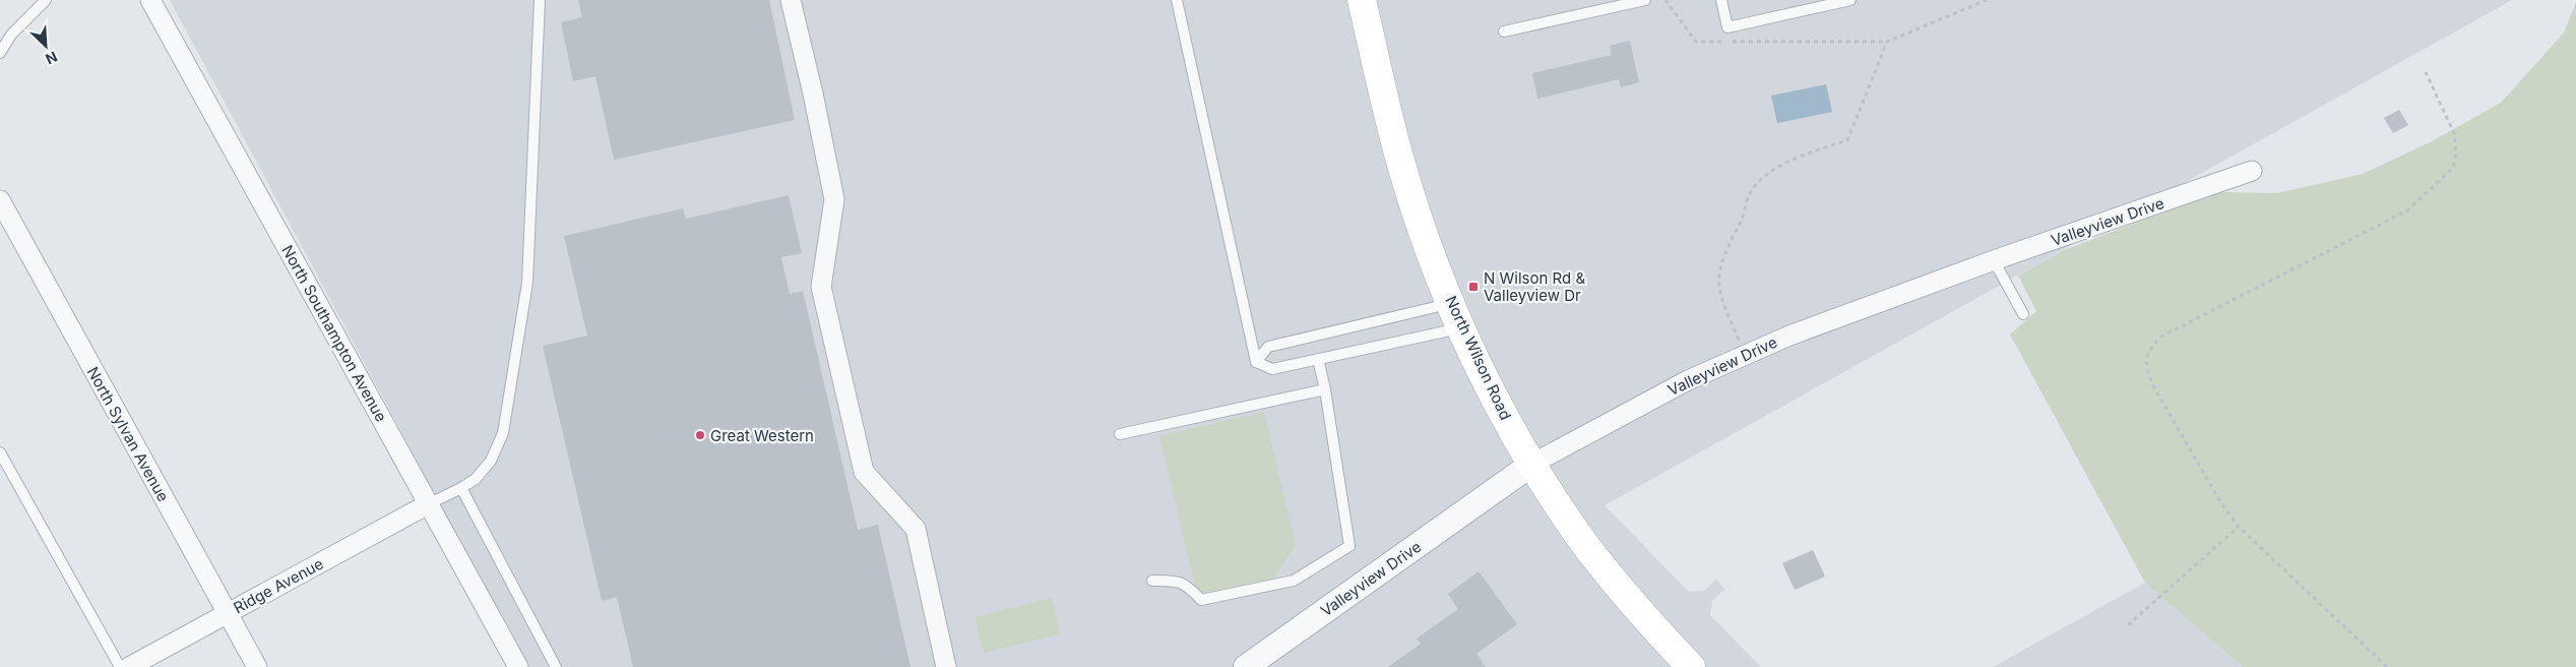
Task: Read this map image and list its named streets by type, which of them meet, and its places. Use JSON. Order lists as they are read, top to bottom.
{
  "streets": {
    "main road": ["North Wilson Road"],
    "street": [
      "Valleyview Drive",
      "North Southampton Avenue",
      "North Sylvan Avenue",
      "Ridge Avenue"
    ]
  },
  "crossings": [
    ["Valleyview Drive", "North Wilson Road"],
    ["North Southampton Avenue", "Ridge Avenue"],
    ["North Sylvan Avenue", "Ridge Avenue"]
  ],
  "places": {
    "transit": ["N Wilson Rd & Valleyview Dr"],
    "other": ["Great Western"]
  },
  "north": "bottom right"
}
